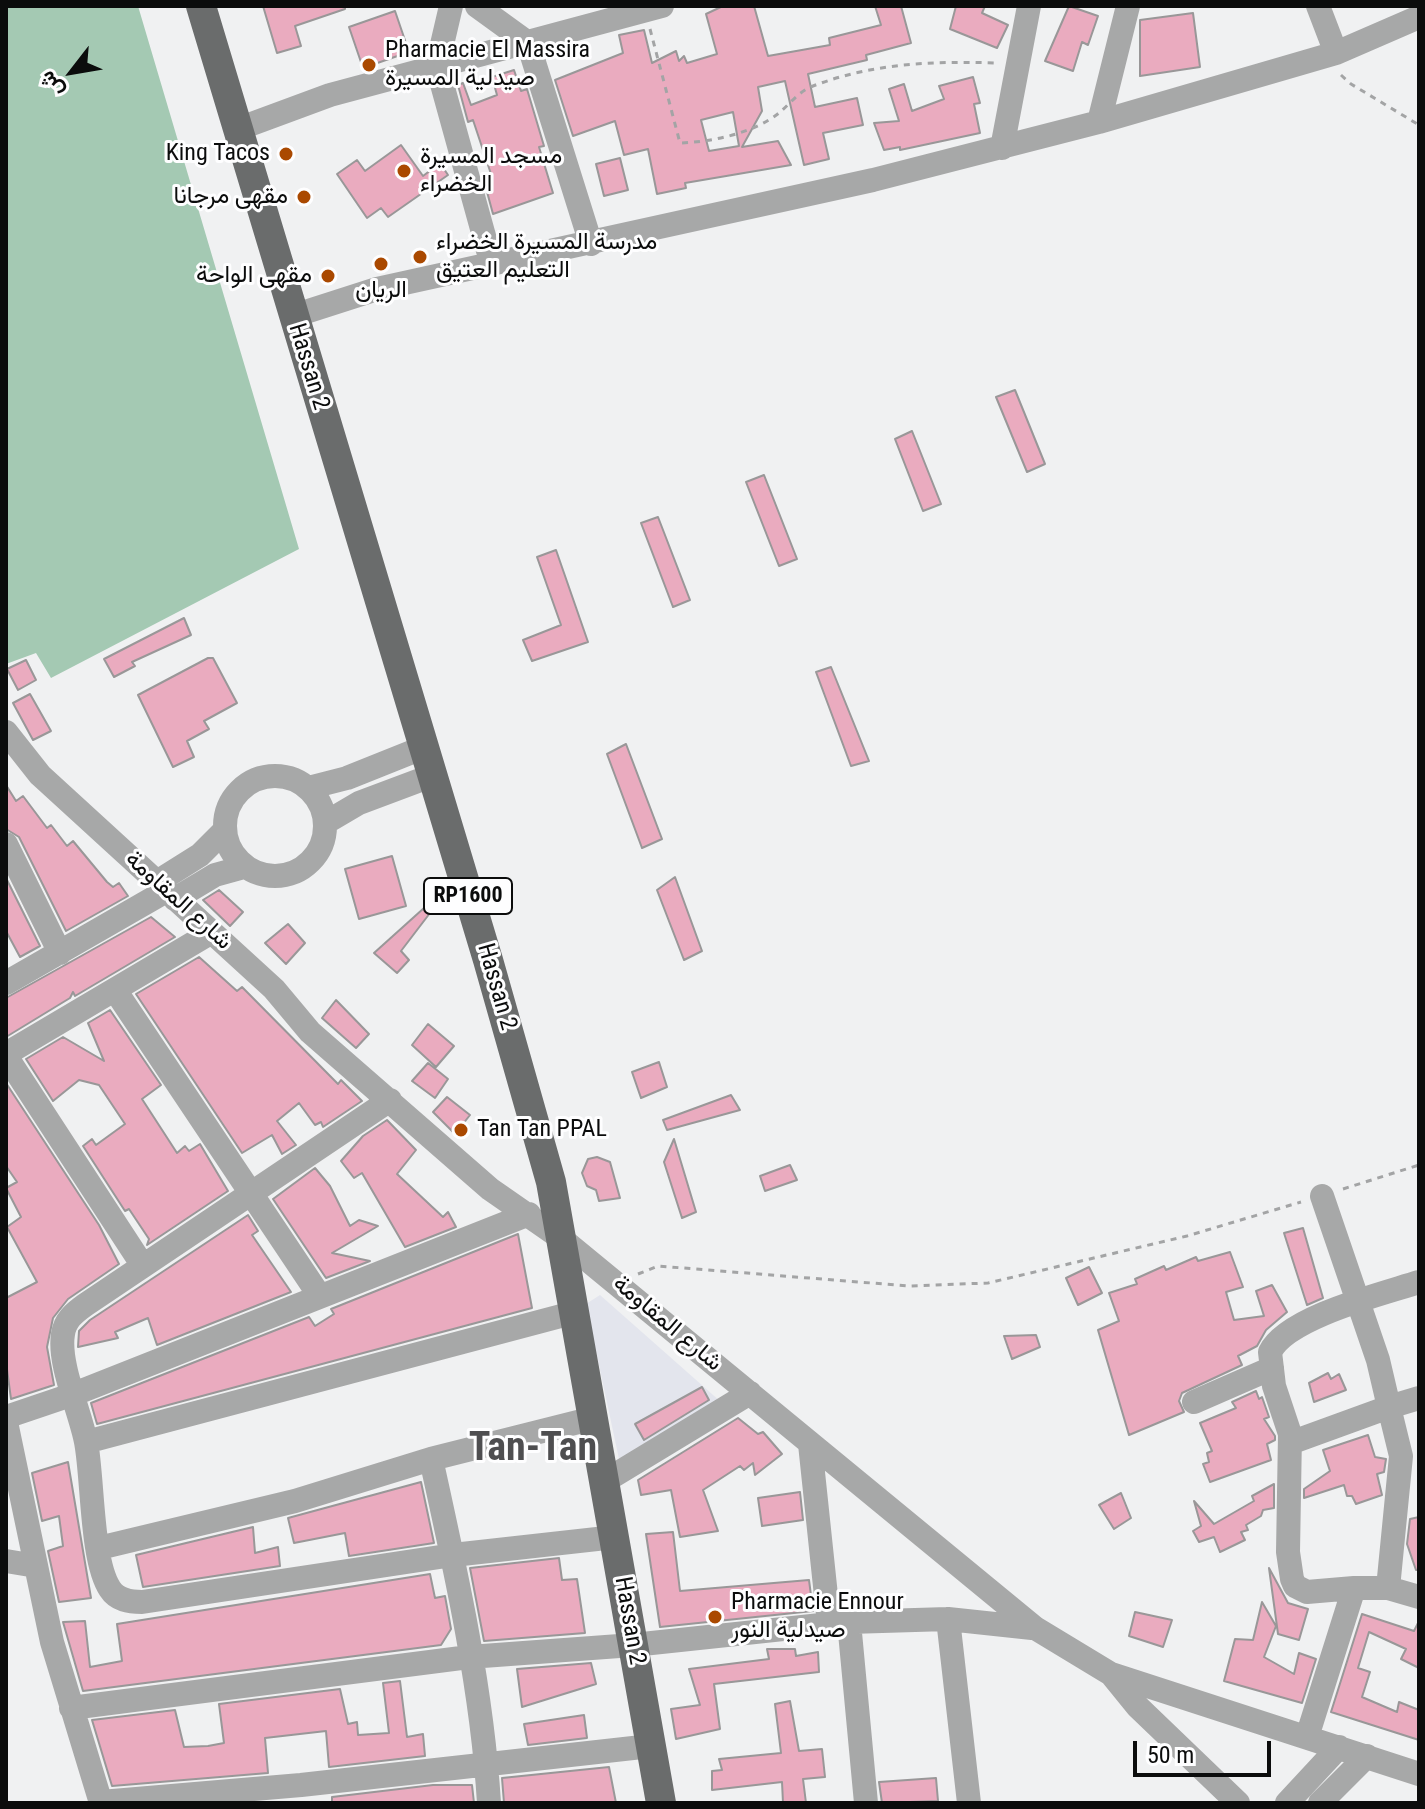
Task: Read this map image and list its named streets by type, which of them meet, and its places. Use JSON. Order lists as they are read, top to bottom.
{
  "streets": {
    "main road": ["Hassan 2", "RP1600"],
    "street": ["شارع المقاومة"]
  },
  "crossings": [
    ["Hassan 2", "شارع المقاومة"]
  ],
  "districts": ["Tan-Tan"],
  "places": [
    "Pharmacie El Massira صيدلية المسيرة",
    "King Tacos",
    "مسجد المسيرة الخضراء",
    "مقهى مرجانا",
    "مدرسة المسيرة الخضراء التعليم العتيق",
    "الريان",
    "مقهى الواحة",
    "Tan Tan PPAL",
    "Pharmacie Ennour صيدلية النور"
  ],
  "scale_bar": "50 m",
  "north": "bottom left"
}
